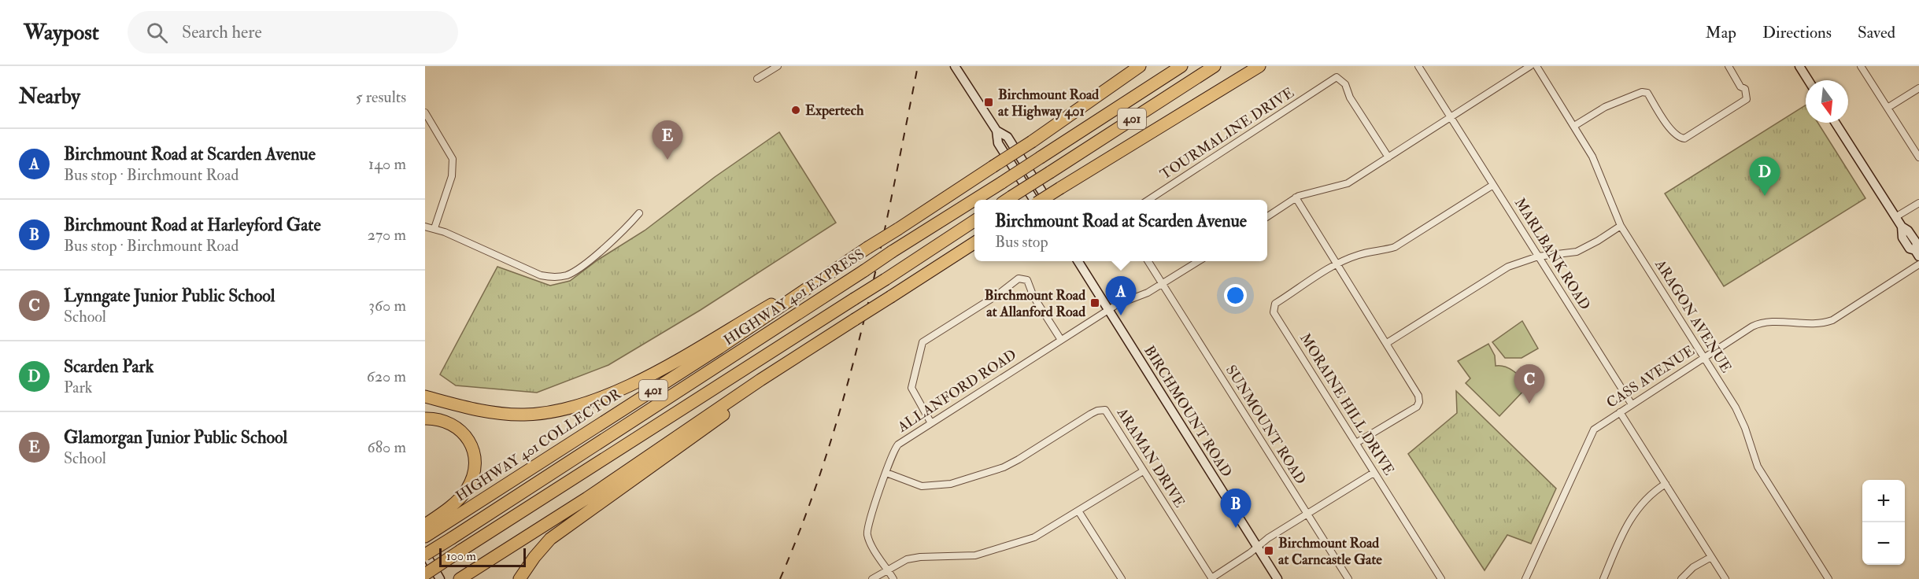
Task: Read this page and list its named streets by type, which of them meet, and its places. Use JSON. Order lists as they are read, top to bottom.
{
  "streets": {
    "highway": ["401", "HIGHWAY 401 EXPRESS", "HIGHWAY 401 COLLECTOR"],
    "main road": ["BIRCHMOUNT ROAD"],
    "street": [
      "TOURMALINE DRIVE",
      "MARLBANK ROAD",
      "ARAGON AVENUE",
      "CASS AVENUE",
      "ALLANFORD ROAD",
      "MORAINE HILL DRIVE",
      "SUNMOUNT ROAD",
      "ARAMAN DRIVE"
    ]
  },
  "crossings": [
    ["MARLBANK ROAD", "CASS AVENUE"],
    ["MARLBANK ROAD", "MORAINE HILL DRIVE"],
    ["ARAGON AVENUE", "CASS AVENUE"],
    ["ALLANFORD ROAD", "BIRCHMOUNT ROAD"],
    ["ALLANFORD ROAD", "SUNMOUNT ROAD"],
    ["ALLANFORD ROAD", "ARAMAN DRIVE"]
  ],
  "places": {
    "transit": ["Birchmount Road at Highway 401", "Birchmount Road at Allanford Road", "Birchmount Road at Carncastle Gate"],
    "other": ["Expertech"]
  },
  "scale_bar": "100 m",
  "north": "bottom",
  "page": {
    "header": "Waypost",
    "search": "Search here",
    "nav": ["Map", "Directions", "Saved"],
    "heading": ["Nearby", "5 results"],
    "pins": [
      "E",
      "D",
      "A",
      "C",
      "B"
    ],
    "list": [
      {
        "mark": "A",
        "name": "Birchmount Road at Scarden Avenue",
        "note": "Bus stop · Birchmount Road",
        "value": "140 m"
      },
      {
        "mark": "B",
        "name": "Birchmount Road at Harleyford Gate",
        "note": "Bus stop · Birchmount Road",
        "value": "270 m"
      },
      {
        "mark": "C",
        "name": "Lynngate Junior Public School",
        "note": "School",
        "value": "360 m"
      },
      {
        "mark": "D",
        "name": "Scarden Park",
        "note": "Park",
        "value": "620 m"
      },
      {
        "mark": "E",
        "name": "Glamorgan Junior Public School",
        "note": "School",
        "value": "680 m"
      }
    ],
    "popup": ["Birchmount Road at Scarden Avenue", "Bus stop"],
    "map_buttons": ["+", "−"],
    "scale": "100 m"
  }
}
